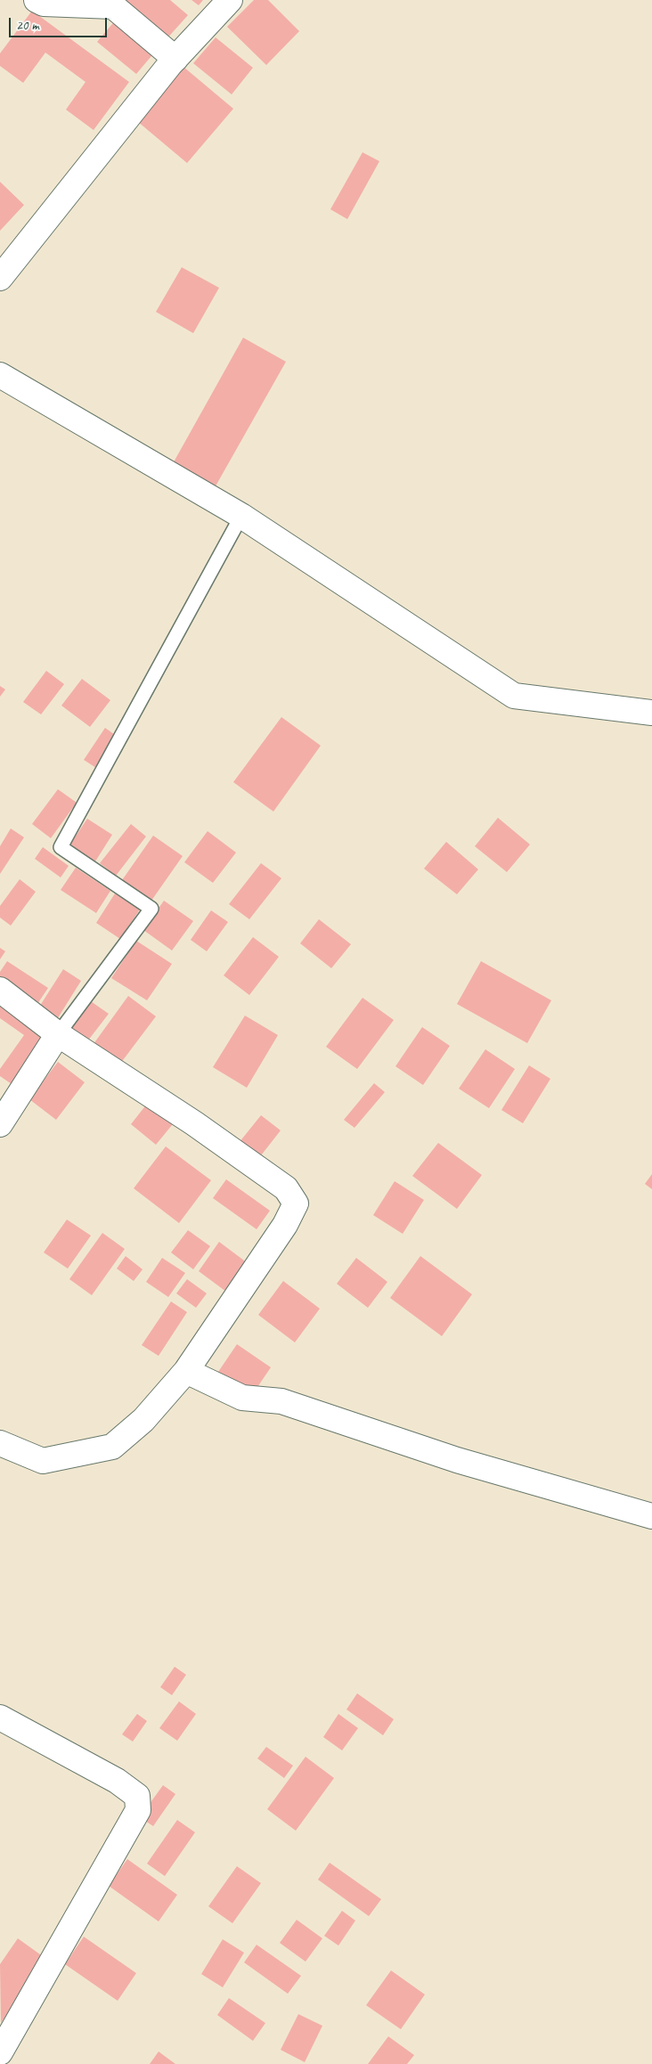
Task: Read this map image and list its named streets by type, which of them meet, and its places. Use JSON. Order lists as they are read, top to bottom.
{
  "scale_bar": "20 m"
}
